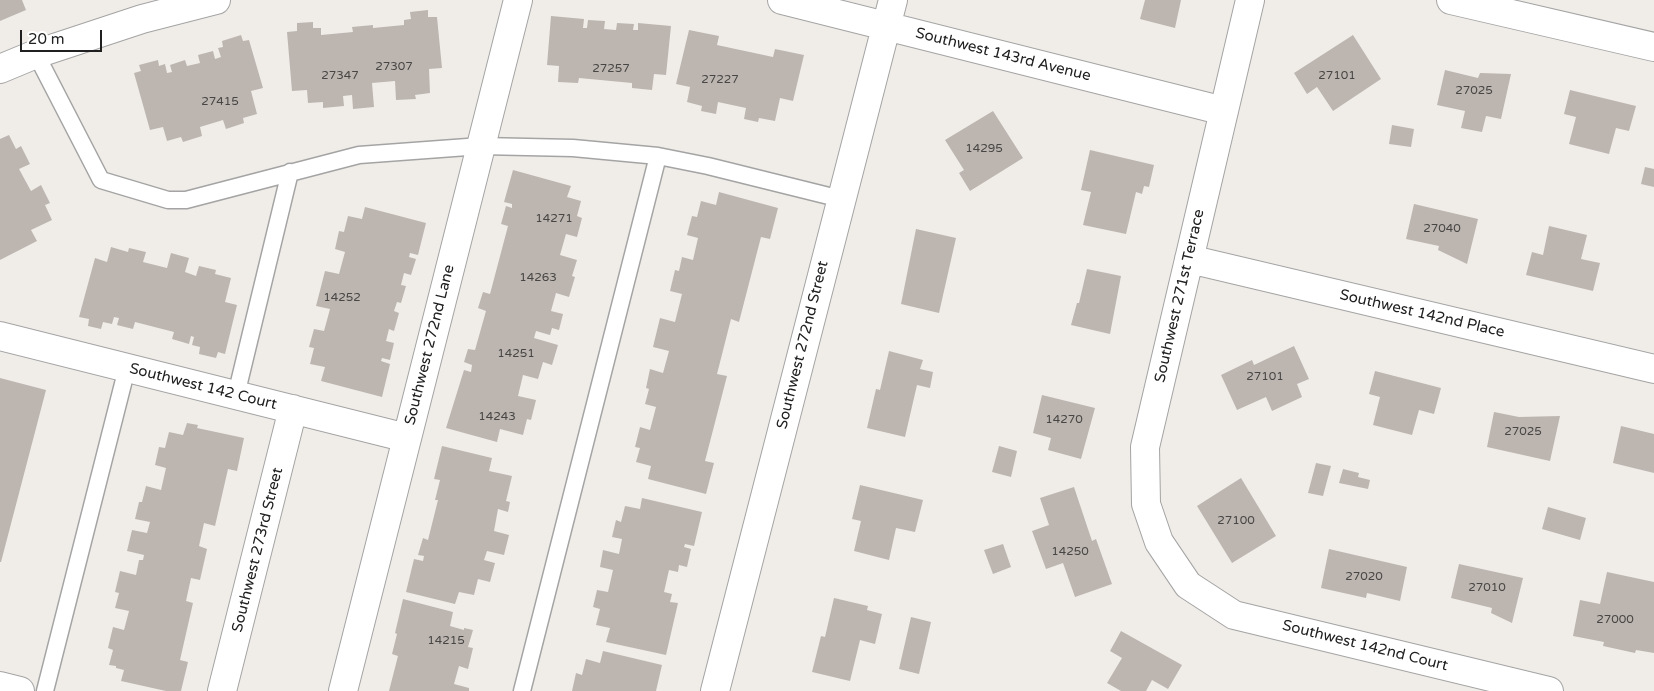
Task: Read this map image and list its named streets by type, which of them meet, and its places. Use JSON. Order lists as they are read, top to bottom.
{
  "streets": {
    "street": [
      "Southwest 143rd Avenue",
      "Southwest 271st Terrace",
      "Southwest 142nd Place",
      "Southwest 272nd Lane",
      "Southwest 272nd Street",
      "Southwest 142 Court",
      "Southwest 273rd Street",
      "Southwest 142nd Court"
    ]
  },
  "crossings": [
    ["Southwest 143rd Avenue", "Southwest 271st Terrace"],
    ["Southwest 143rd Avenue", "Southwest 272nd Street"],
    ["Southwest 271st Terrace", "Southwest 142nd Place"],
    ["Southwest 271st Terrace", "Southwest 142nd Court"],
    ["Southwest 272nd Lane", "Southwest 142 Court"],
    ["Southwest 142 Court", "Southwest 273rd Street"]
  ],
  "house_numbers": [
    "27307",
    "27257",
    "27347",
    "27101",
    "27227",
    "27025",
    "27415",
    "14295",
    "14271",
    "27040",
    "14263",
    "14252",
    "14251",
    "27101",
    "14243",
    "14270",
    "27025",
    "27100",
    "14250",
    "27020",
    "27010",
    "27000",
    "14215"
  ],
  "scale_bar": "20 m"
}
